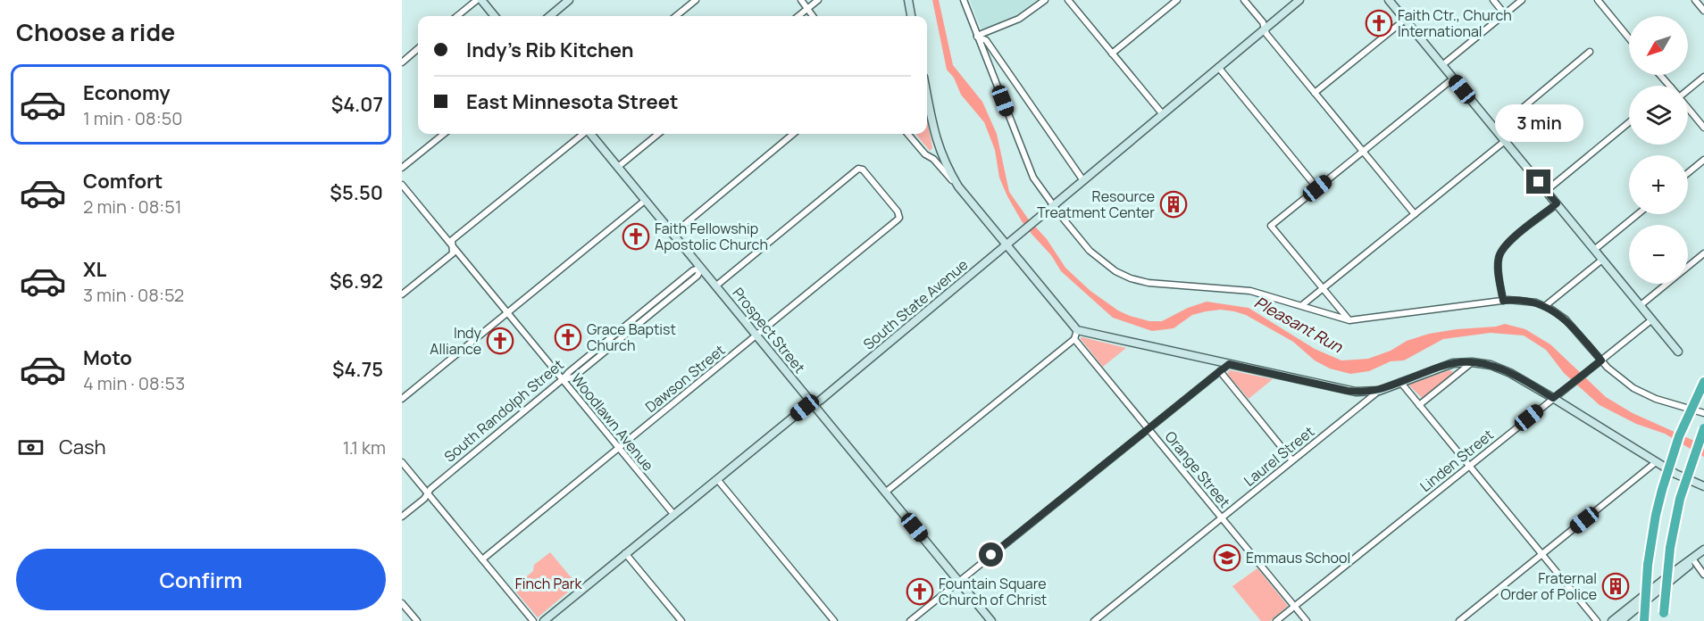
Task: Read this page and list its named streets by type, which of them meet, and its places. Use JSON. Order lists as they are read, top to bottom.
{
  "streets": {
    "street": [
      "South State Avenue",
      "Prospect Street",
      "Dawson Street",
      "South Randolph Street",
      "Woodlawn Avenue",
      "Laurel Street",
      "Linden Street",
      "Orange Street"
    ]
  },
  "crossings": [
    ["South State Avenue", "Prospect Street"],
    ["South State Avenue", "Woodlawn Avenue"],
    ["Prospect Street", "Dawson Street"],
    ["Prospect Street", "South Randolph Street"],
    ["Dawson Street", "Woodlawn Avenue"],
    ["South Randolph Street", "Woodlawn Avenue"],
    ["Laurel Street", "Orange Street"],
    ["Linden Street", "Orange Street"]
  ],
  "water": ["Pleasant Run"],
  "parks": ["Finch Park"],
  "places": {
    "church": [
      "Faith Ctr., Church International",
      "Faith Fellowship Apostolic Church",
      "Grace Baptist Church",
      "Indy Alliance",
      "Fountain Square Church of Christ"
    ],
    "building": ["Resource Treatment Center", "Fraternal Order of Police"],
    "school or university": ["Emmaus School"]
  },
  "north": "bottom left",
  "page": {
    "heading": "Choose a ride",
    "map_buttons": ["+", "−"],
    "banner": ["Indy's Rib Kitchen", "East Minnesota Street"],
    "list": [
      {
        "name": "Economy",
        "note": "1 min · 08:50",
        "value": "$4.07"
      },
      {
        "name": "Comfort",
        "note": "2 min · 08:51",
        "value": "$5.50"
      },
      {
        "name": "XL",
        "note": "3 min · 08:52",
        "value": "$6.92"
      },
      {
        "name": "Moto",
        "note": "4 min · 08:53",
        "value": "$4.75"
      }
    ],
    "bubble": "3 min",
    "pay": ["Cash", "1.1 km"],
    "buttons": "Confirm"
  }
}
